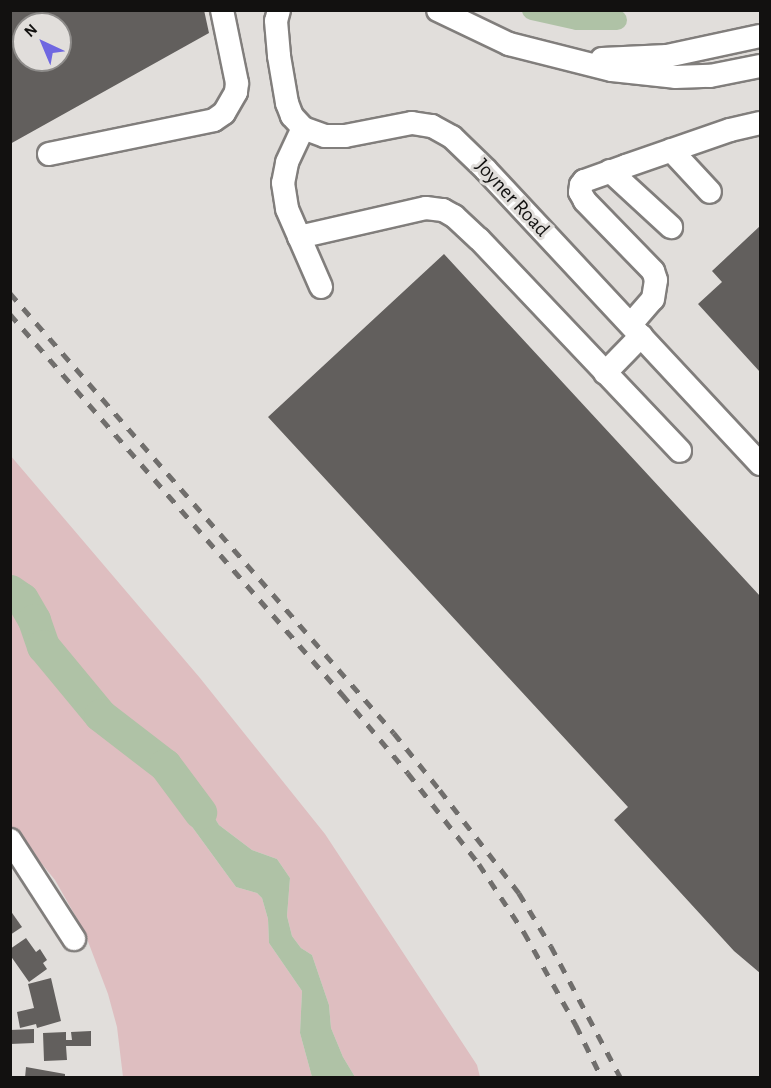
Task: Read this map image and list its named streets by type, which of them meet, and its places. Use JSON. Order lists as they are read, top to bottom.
{
  "streets": {
    "street": ["Joyner Road"]
  },
  "north": "top left"
}
